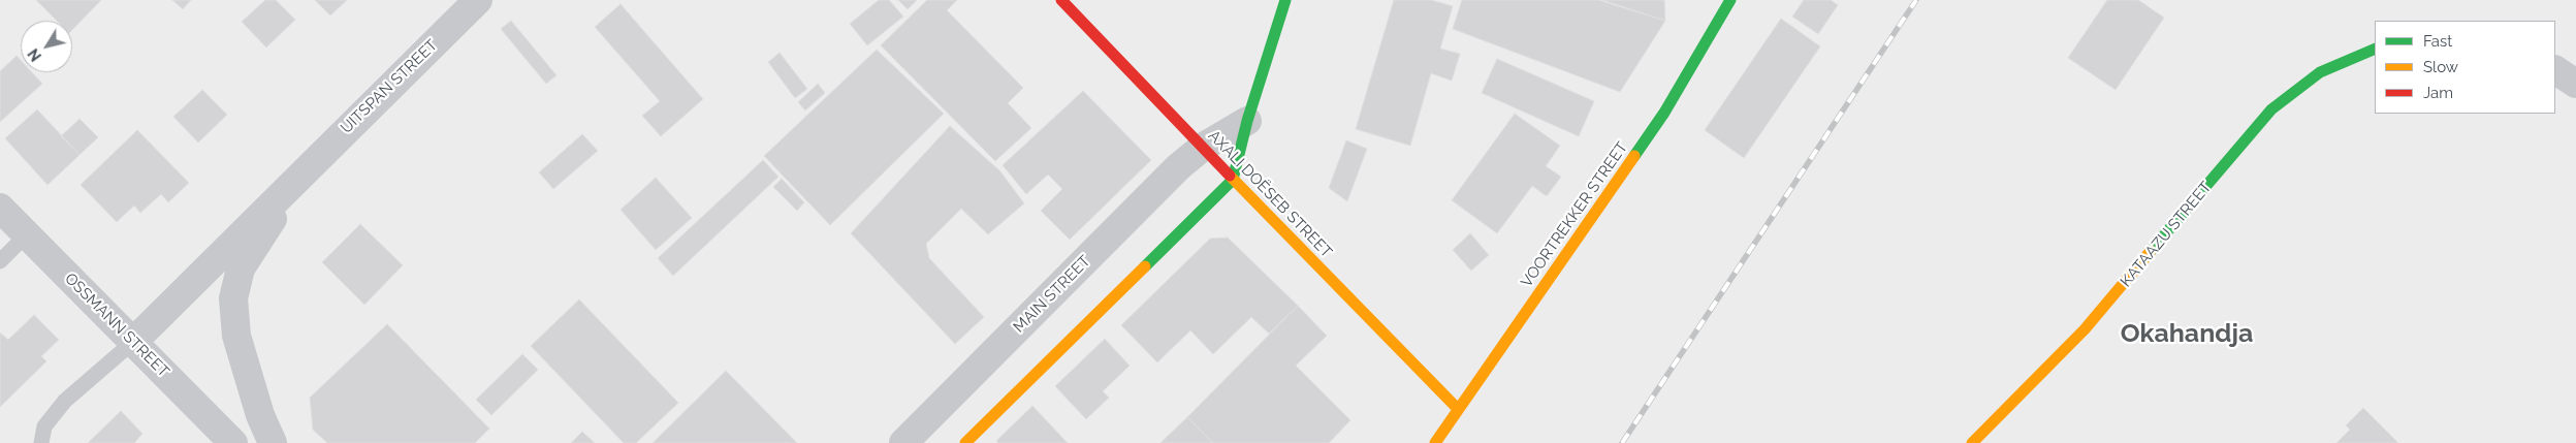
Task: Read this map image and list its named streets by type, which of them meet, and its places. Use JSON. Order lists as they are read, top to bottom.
{
  "streets": {
    "street": [
      "UITSPAN STREET",
      "AXALI DOËSEB STREET",
      "VOORTREKKER STREET",
      "KATAAZU STREET",
      "MAIN STREET",
      "OSSMANN STREET"
    ]
  },
  "crossings": [
    ["UITSPAN STREET", "OSSMANN STREET"],
    ["AXALI DOËSEB STREET", "VOORTREKKER STREET"],
    ["AXALI DOËSEB STREET", "MAIN STREET"]
  ],
  "districts": ["Okahandja"],
  "legend": ["Fast", "Slow", "Jam"],
  "north": "bottom left"
}
